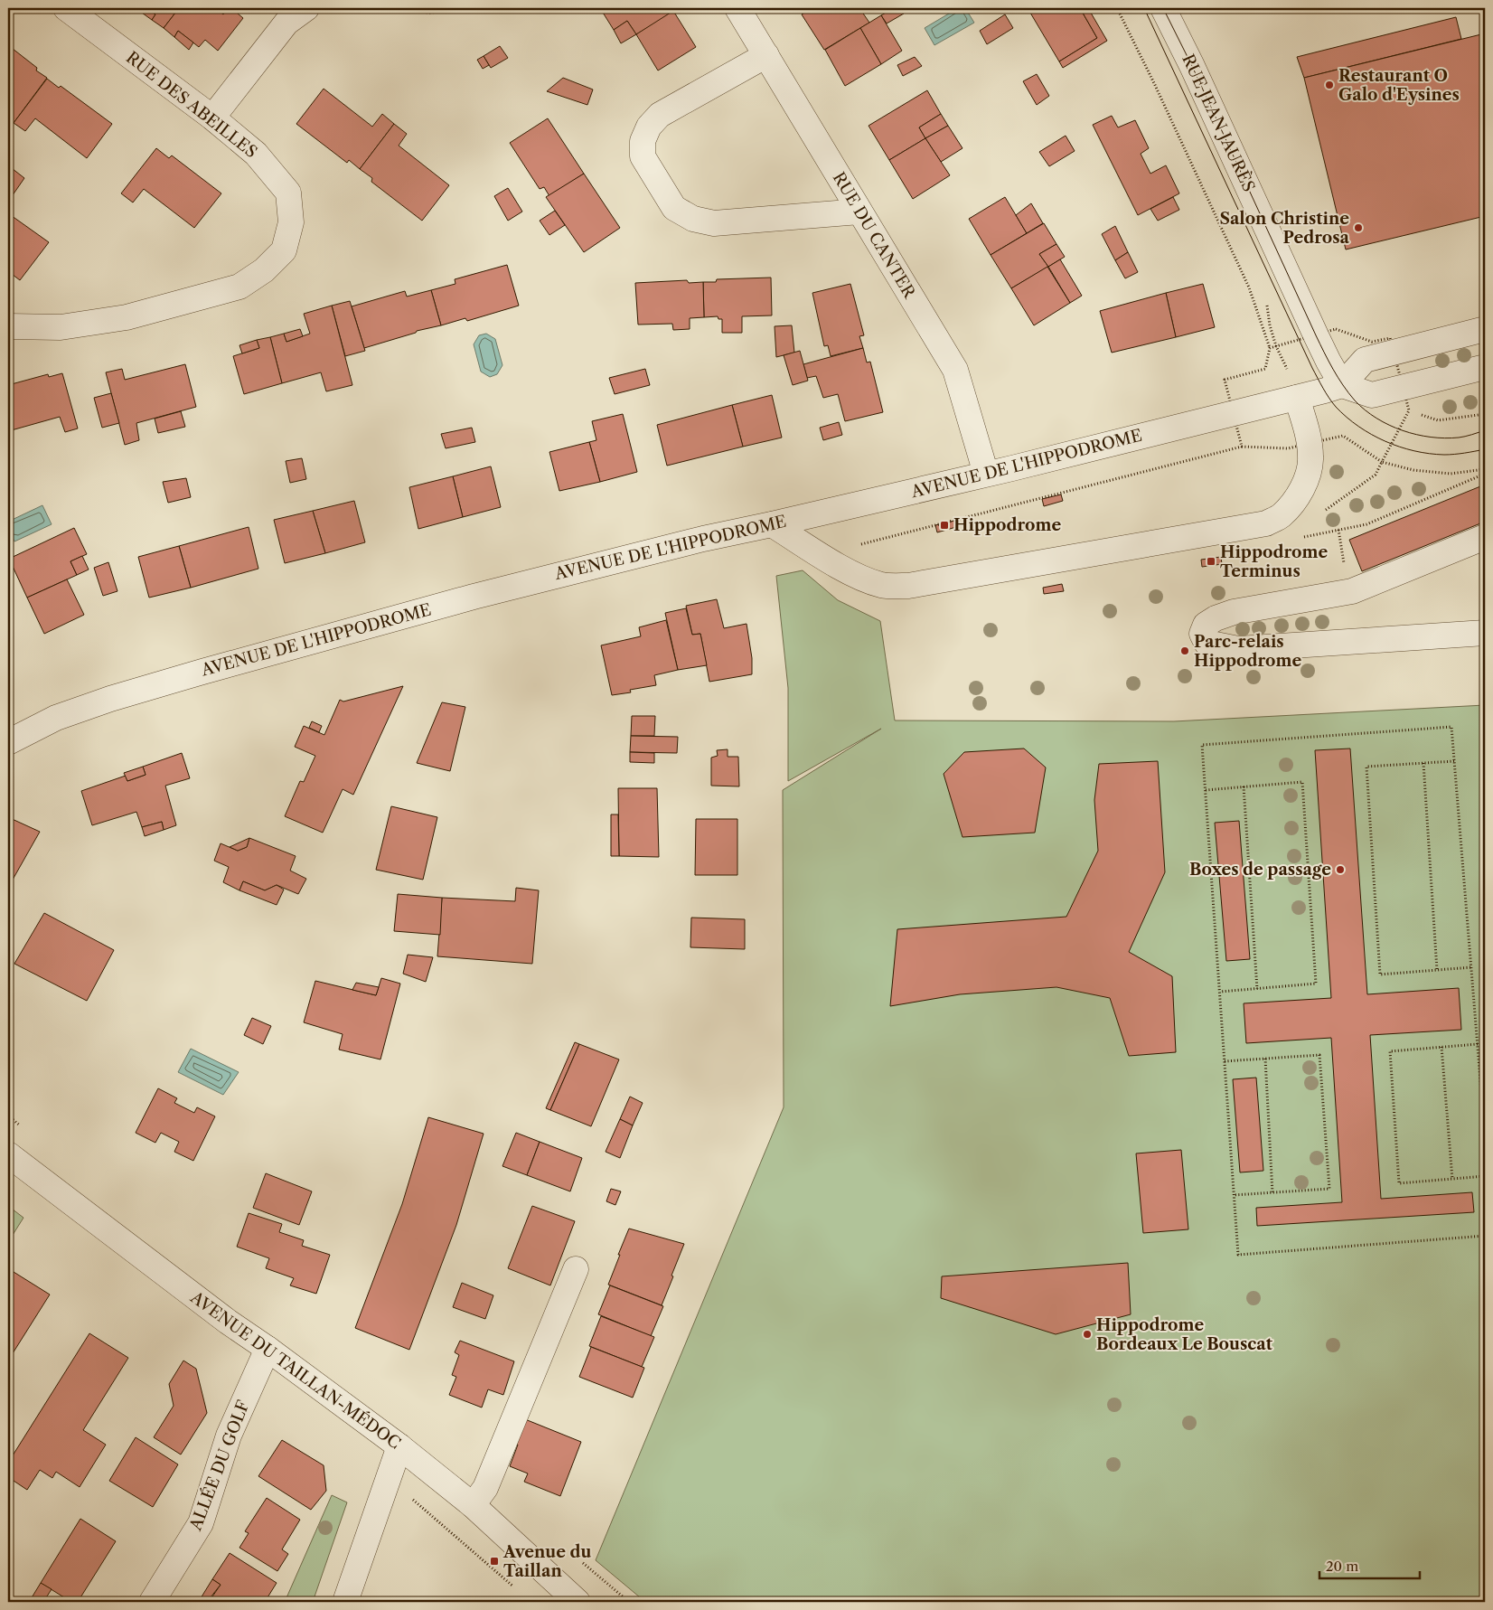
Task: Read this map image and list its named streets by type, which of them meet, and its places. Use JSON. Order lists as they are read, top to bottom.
{
  "streets": {
    "street": [
      "RUE DES ABEILLES",
      "RUE JEAN JAURÈS",
      "RUE DU CANTER",
      "AVENUE DE L'HIPPODROME",
      "AVENUE DU TAILLAN-MÉDOC",
      "ALLÉE DU GOLF"
    ]
  },
  "crossings": [
    ["RUE JEAN JAURÈS", "AVENUE DE L'HIPPODROME"],
    ["RUE DU CANTER", "AVENUE DE L'HIPPODROME"],
    ["AVENUE DU TAILLAN-MÉDOC", "ALLÉE DU GOLF"]
  ],
  "places": {
    "other": [
      "Restaurant O Galo d'Eysines",
      "Salon Christine Pedrosa",
      "Parc-relais Hippodrome",
      "Boxes de passage",
      "Hippodrome Bordeaux Le Bouscat"
    ],
    "transit": ["Hippodrome", "Hippodrome Terminus", "Avenue du Taillan"]
  },
  "scale_bar": "20 m"
}
